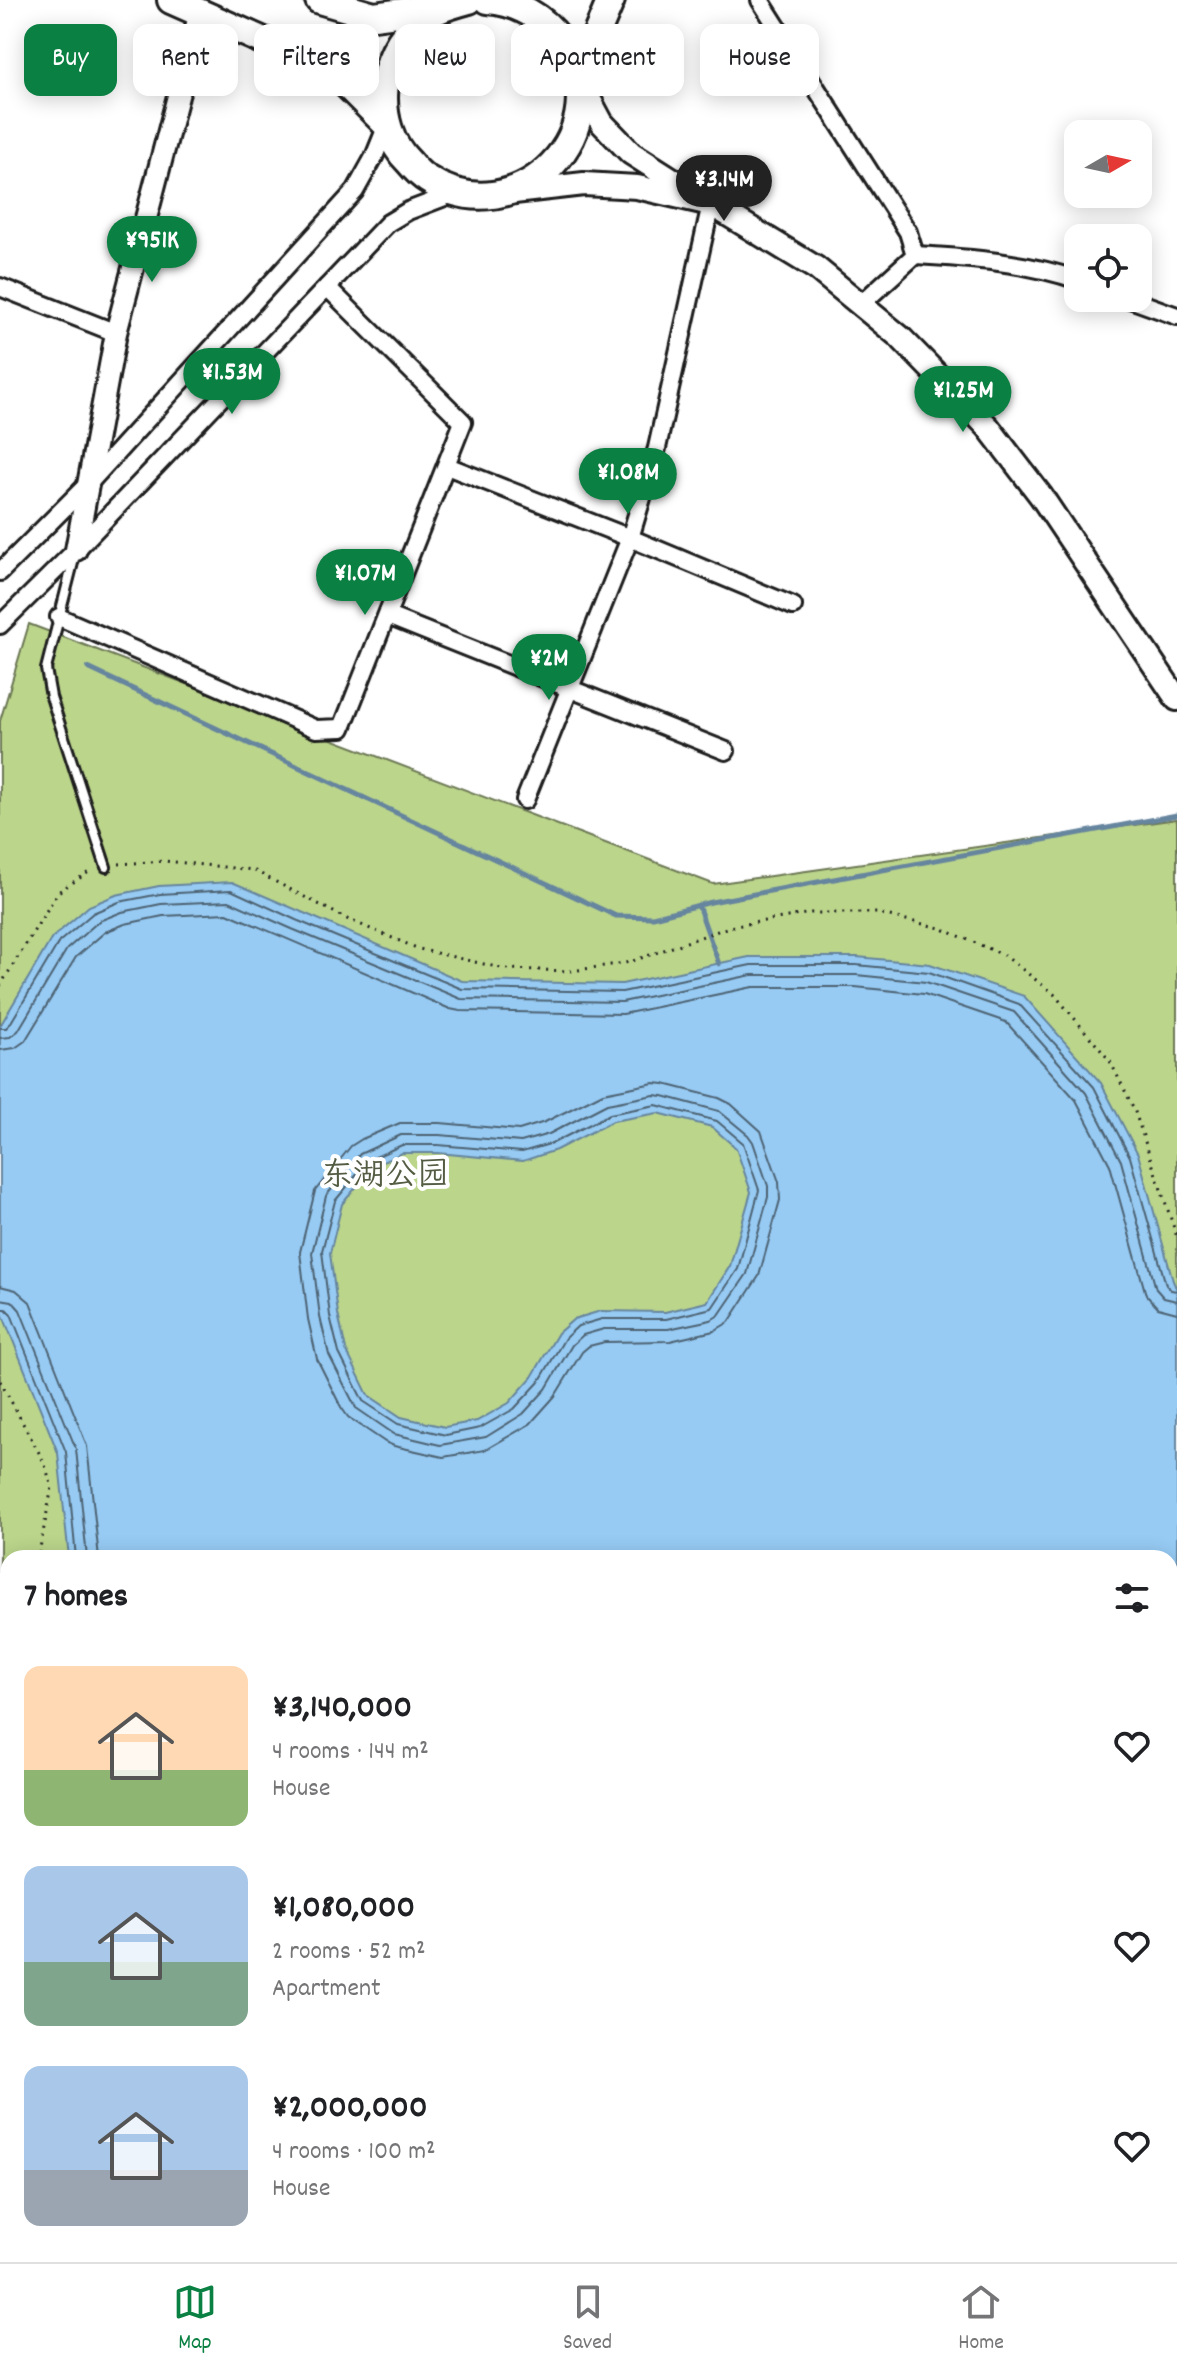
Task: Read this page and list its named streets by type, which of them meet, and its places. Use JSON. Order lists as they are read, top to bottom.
{
  "parks": ["东湖公园"],
  "north": "right",
  "page": {
    "chip": [
      "Buy",
      "Rent",
      "Filters",
      "New",
      "Apartment",
      "House"
    ],
    "price": [
      "¥3.14M",
      "¥951K",
      "¥1.53M",
      "¥1.25M",
      "¥1.08M",
      "¥1.07M",
      "¥2M"
    ],
    "heading": "7 homes",
    "list": [
      {
        "name": "¥3,140,000",
        "note": "4 rooms · 144 m² · House"
      },
      {
        "name": "¥1,080,000",
        "note": "2 rooms · 52 m² · Apartment"
      },
      {
        "name": "¥2,000,000",
        "note": "4 rooms · 100 m² · House"
      }
    ],
    "tabs": ["Map", "Saved", "Home"]
  }
}
